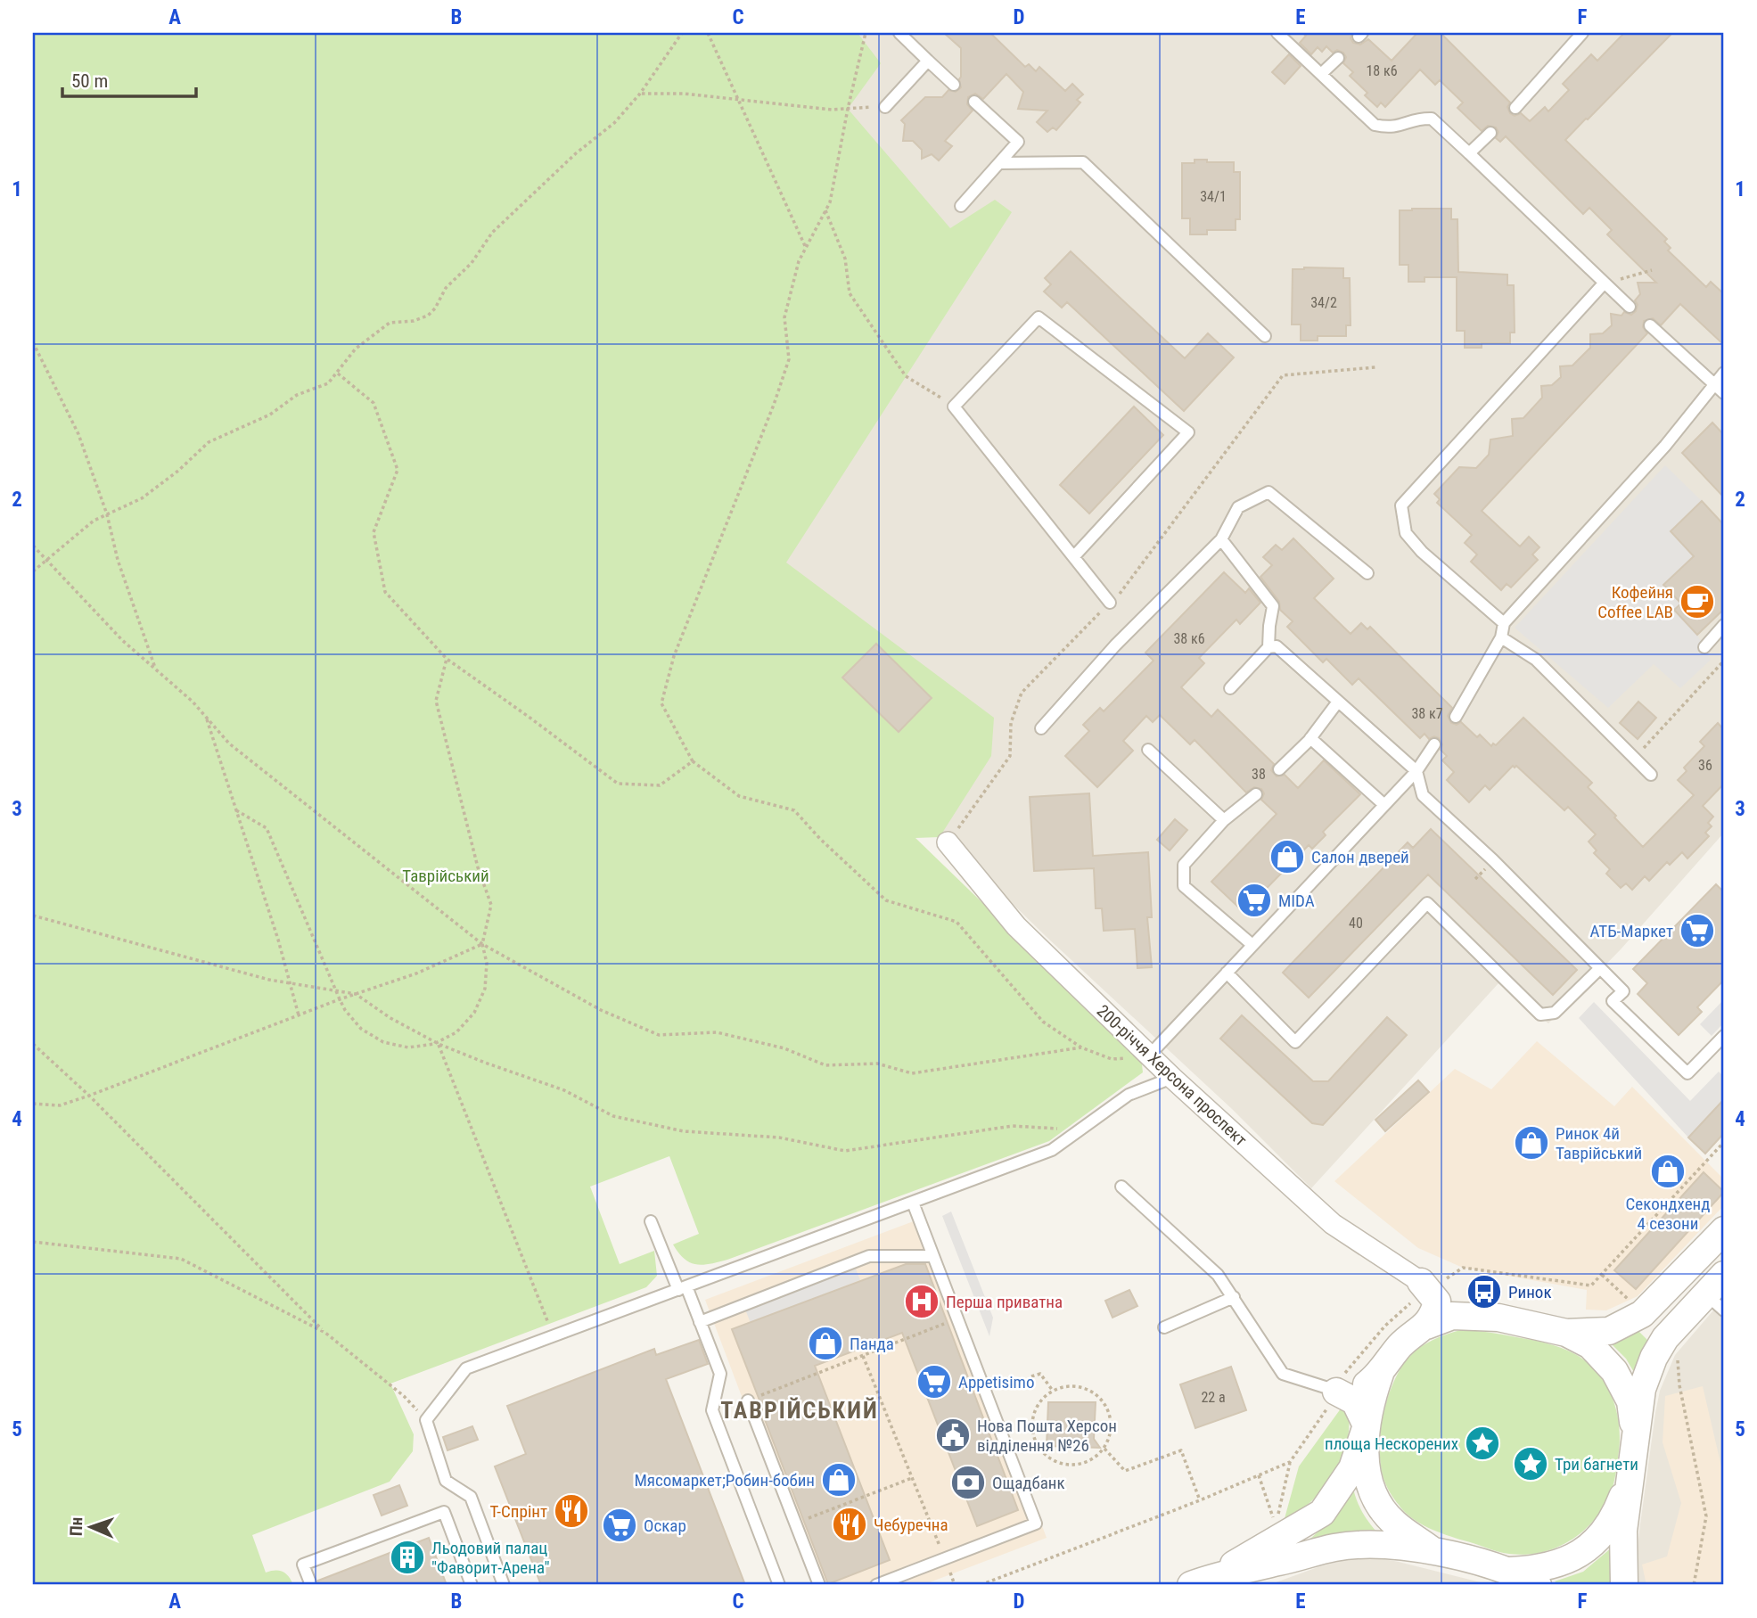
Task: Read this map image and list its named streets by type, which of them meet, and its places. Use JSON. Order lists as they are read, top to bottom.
{
  "streets": {
    "street": ["200-річчя Херсона проспект"]
  },
  "districts": ["ТАВРІЙСЬКИЙ"],
  "parks": ["Таврійський"],
  "places": {
    "cafe": ["Кофейня Coffee LAB"],
    "shop": [
      "Салон дверей",
      "Ринок 4й Таврійський",
      "Секондхенд 4 сезони",
      "Панда",
      "Мясомаркет;Робин-бобин"
    ],
    "supermarket": [
      "MIDA",
      "АТБ-Маркет",
      "Appetisimo",
      "Оскар"
    ],
    "bus stop": ["Ринок"],
    "hospital": ["Перша приватна"],
    "public building": ["Нова Пошта Херсон відділення №26"],
    "place": ["площа Нескорених", "Три багнети"],
    "bank": ["Ощадбанк"],
    "restaurant": ["Т-Спрінт", "Чебуречна"],
    "building": ["Льодовий палац \"Фаворит-Арена\""]
  },
  "house_numbers": [
    "18 к6",
    "34/1",
    "34/2",
    "38 к6",
    "38 к7",
    "36",
    "38",
    "40",
    "22 а"
  ],
  "scale_bar": "50 m",
  "north": "left",
  "grid": {
    "columns": [
      "A",
      "B",
      "C",
      "D",
      "E",
      "F"
    ],
    "rows": [
      "1",
      "2",
      "3",
      "4",
      "5"
    ]
  }
}
